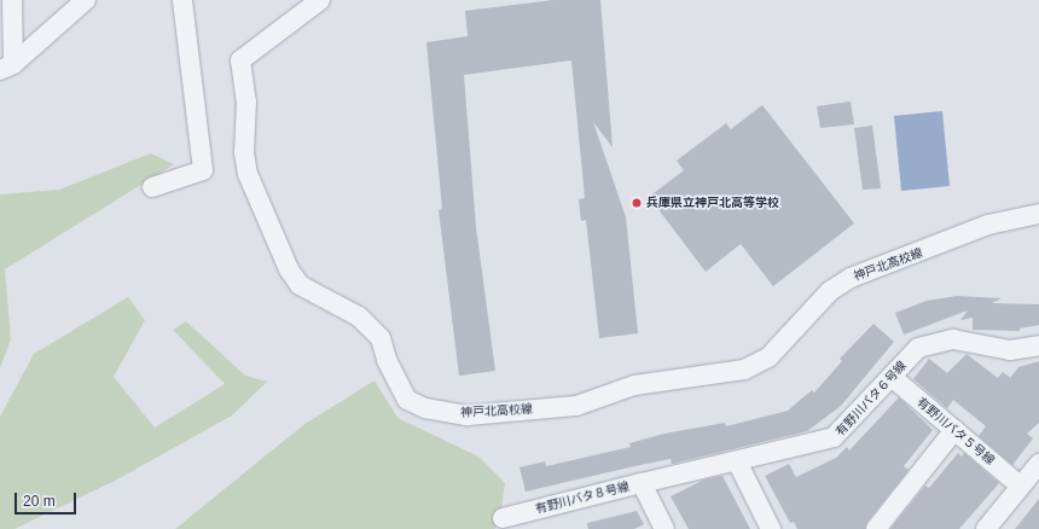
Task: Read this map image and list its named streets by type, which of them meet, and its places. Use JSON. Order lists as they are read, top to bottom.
{
  "streets": {
    "street": [
      "神戸北高校線",
      "有野川バタ６号線",
      "有野川バタ５号線",
      "有野川バタ８号線"
    ]
  },
  "crossings": [
    ["有野川バタ６号線", "有野川バタ５号線"],
    ["有野川バタ６号線", "有野川バタ８号線"]
  ],
  "places": ["兵庫県立神戸北高等学校"],
  "scale_bar": "20 m"
}
